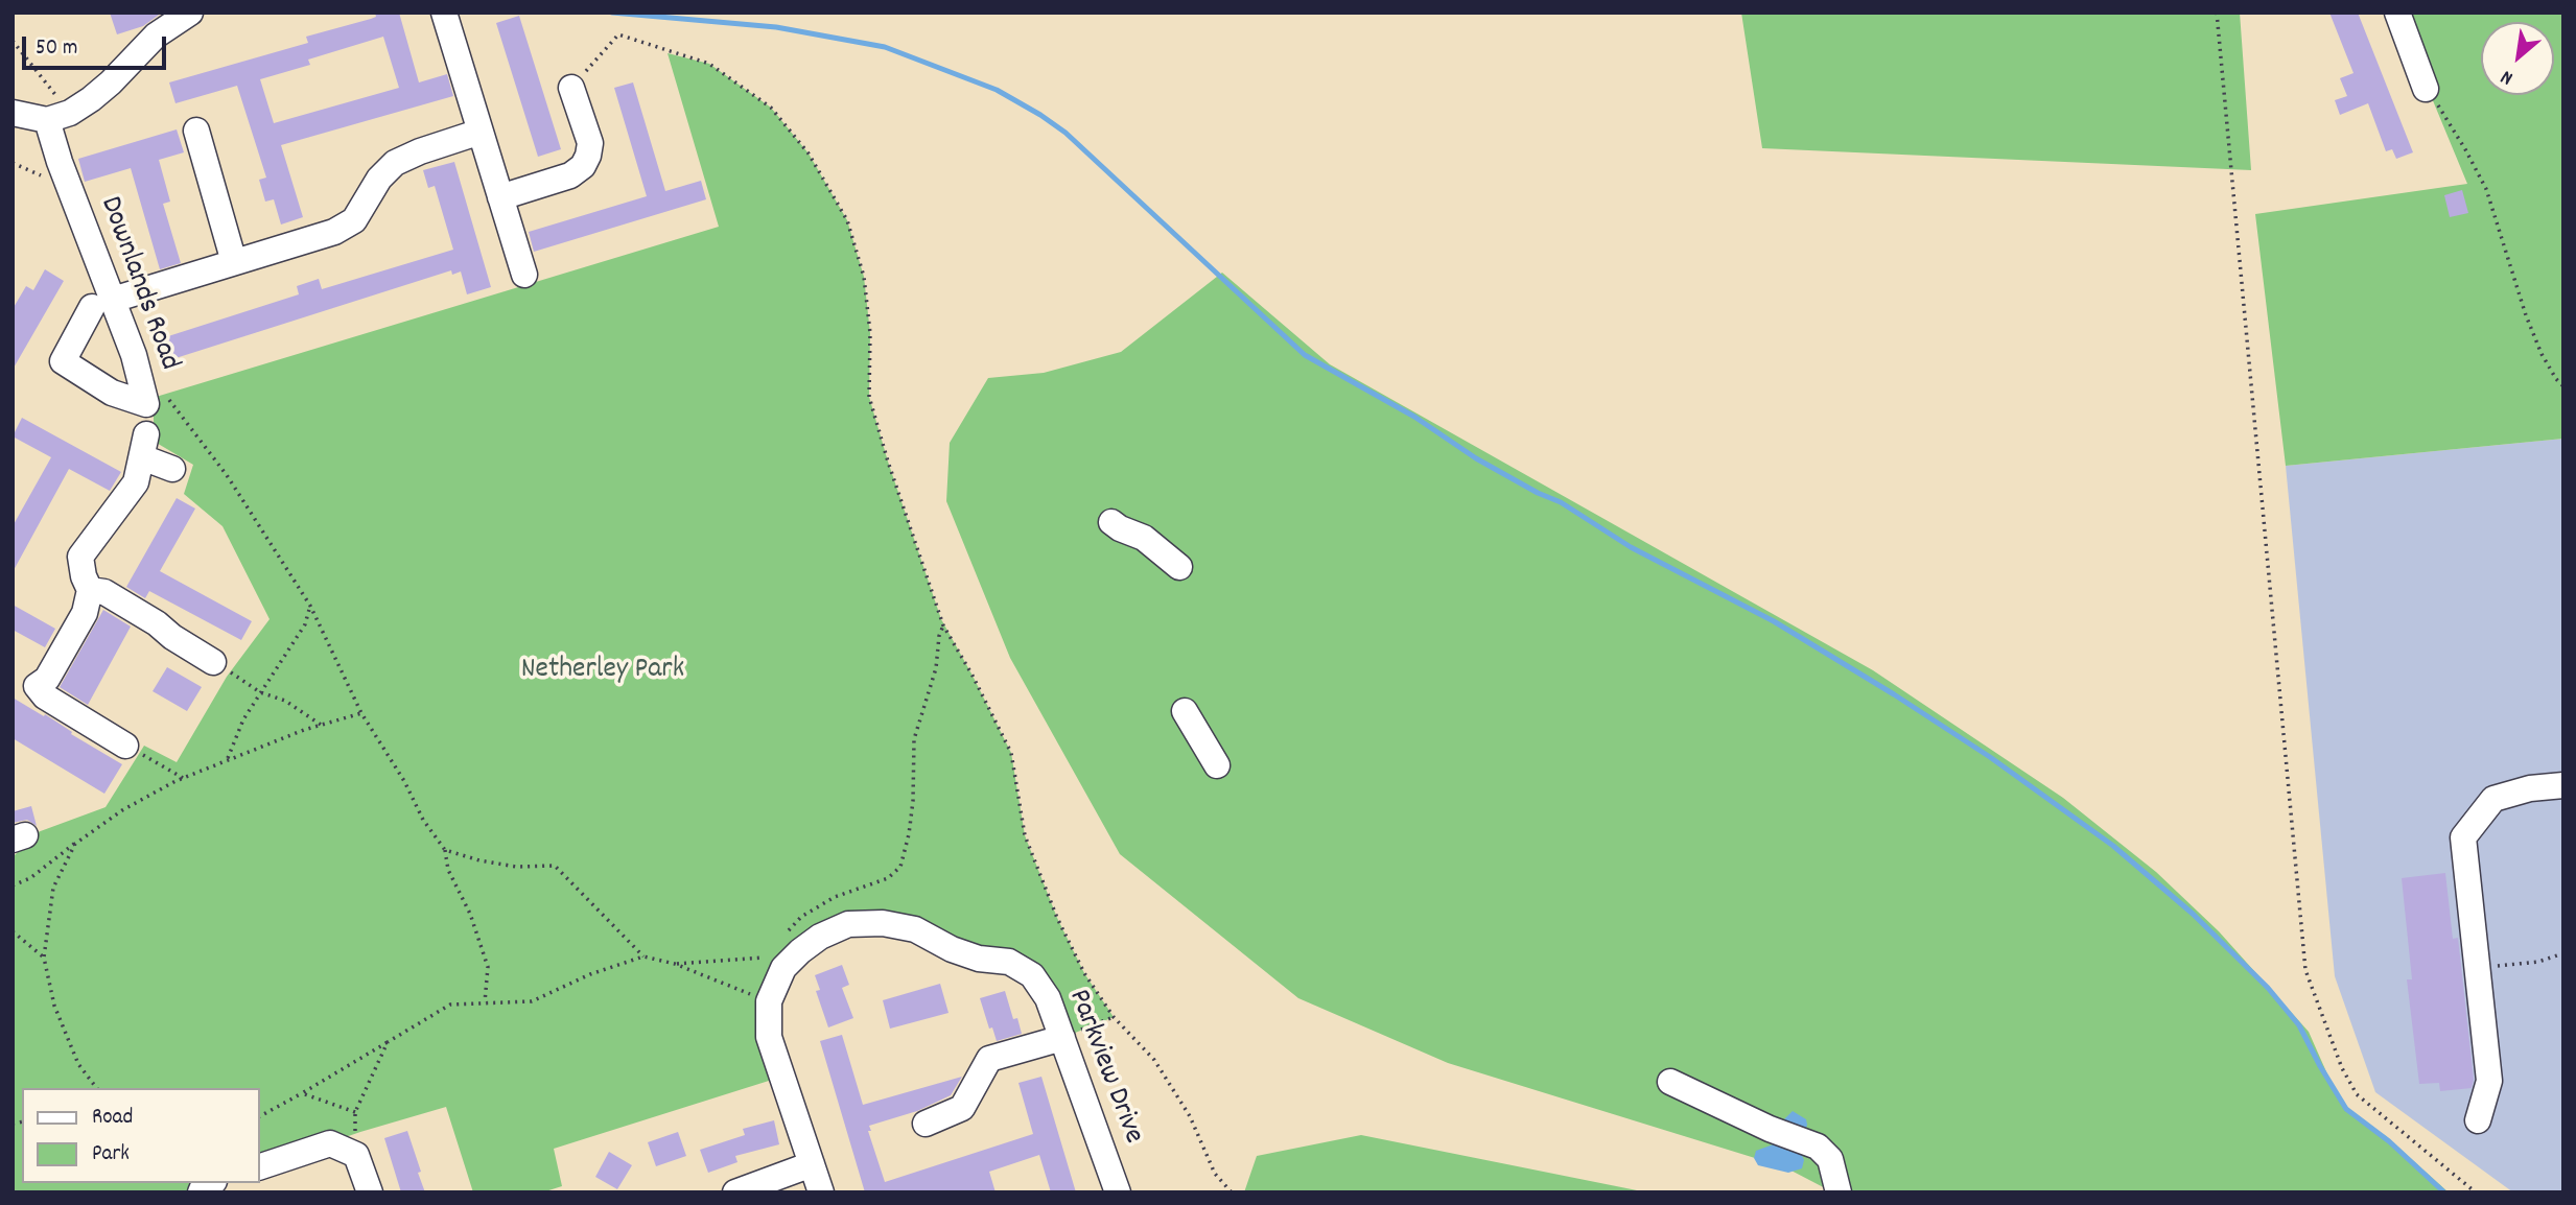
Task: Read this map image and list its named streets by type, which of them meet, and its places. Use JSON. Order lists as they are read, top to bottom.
{
  "streets": {
    "street": ["Downlands Road", "Parkview Drive"]
  },
  "parks": ["Netherley Park"],
  "legend": ["Road", "Park"],
  "scale_bar": "50 m",
  "north": "bottom left"
}
